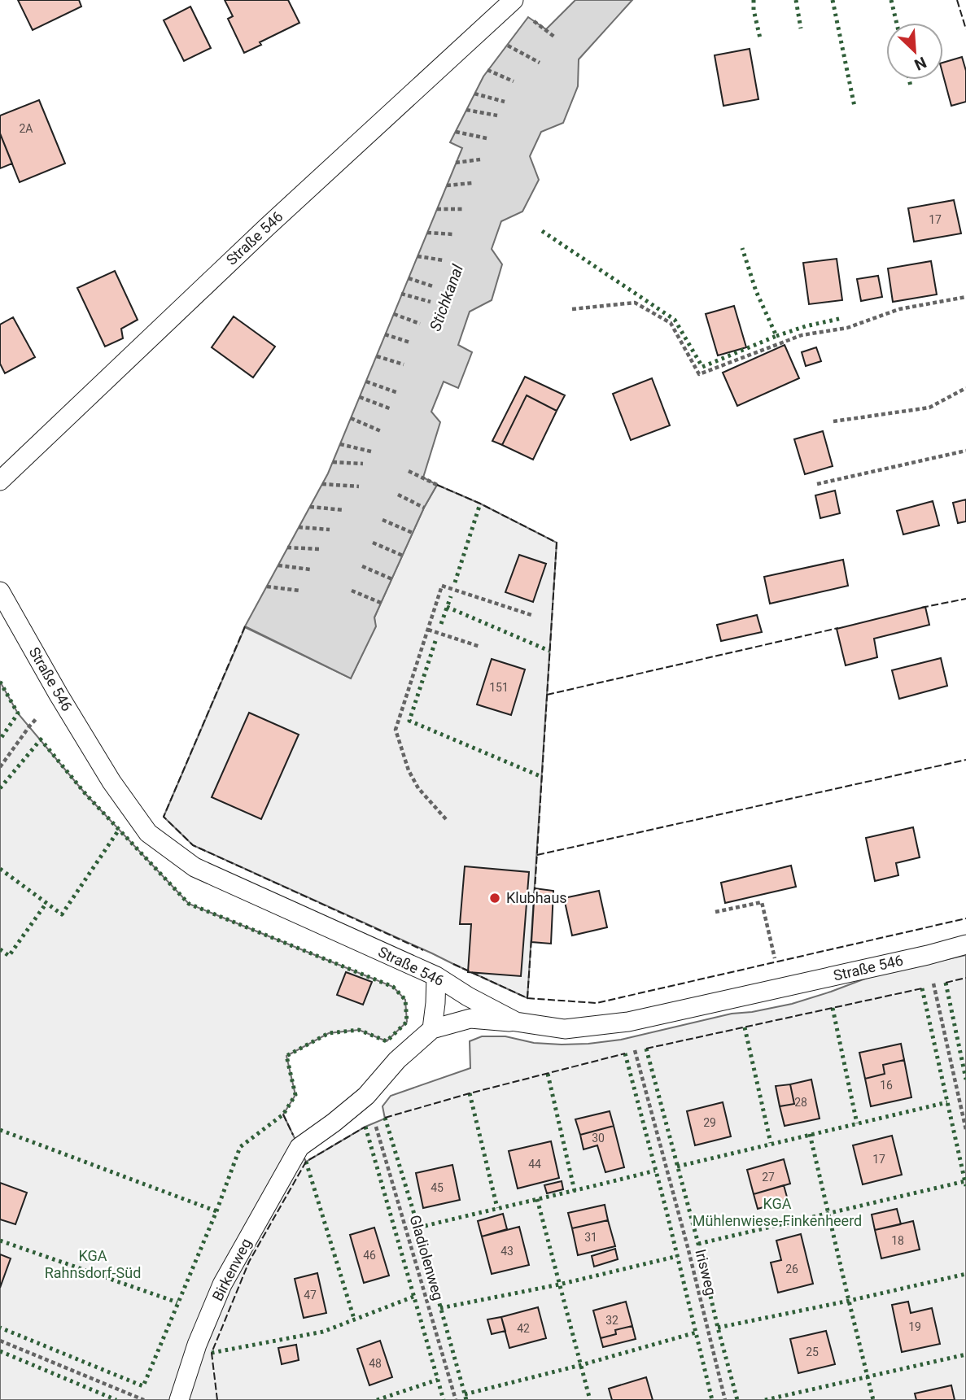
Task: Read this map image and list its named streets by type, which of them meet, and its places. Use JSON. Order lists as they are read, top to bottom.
{
  "streets": {
    "lane": ["Straße 546", "Birkenweg"],
    "path": ["Gladiolenweg", "Irisweg"]
  },
  "water": ["Stichkanal"],
  "parks": ["KGA Mühlenwiese-Finkenheerd", "KGA Rahnsdorf-Süd"],
  "places": ["Klubhaus"],
  "house_numbers": [
    "2A",
    "17",
    "151",
    "16",
    "28",
    "29",
    "30",
    "17",
    "44",
    "27",
    "45",
    "31",
    "18",
    "43",
    "46",
    "26",
    "47",
    "32",
    "19",
    "42",
    "25",
    "48"
  ],
  "north": "bottom right"
}
